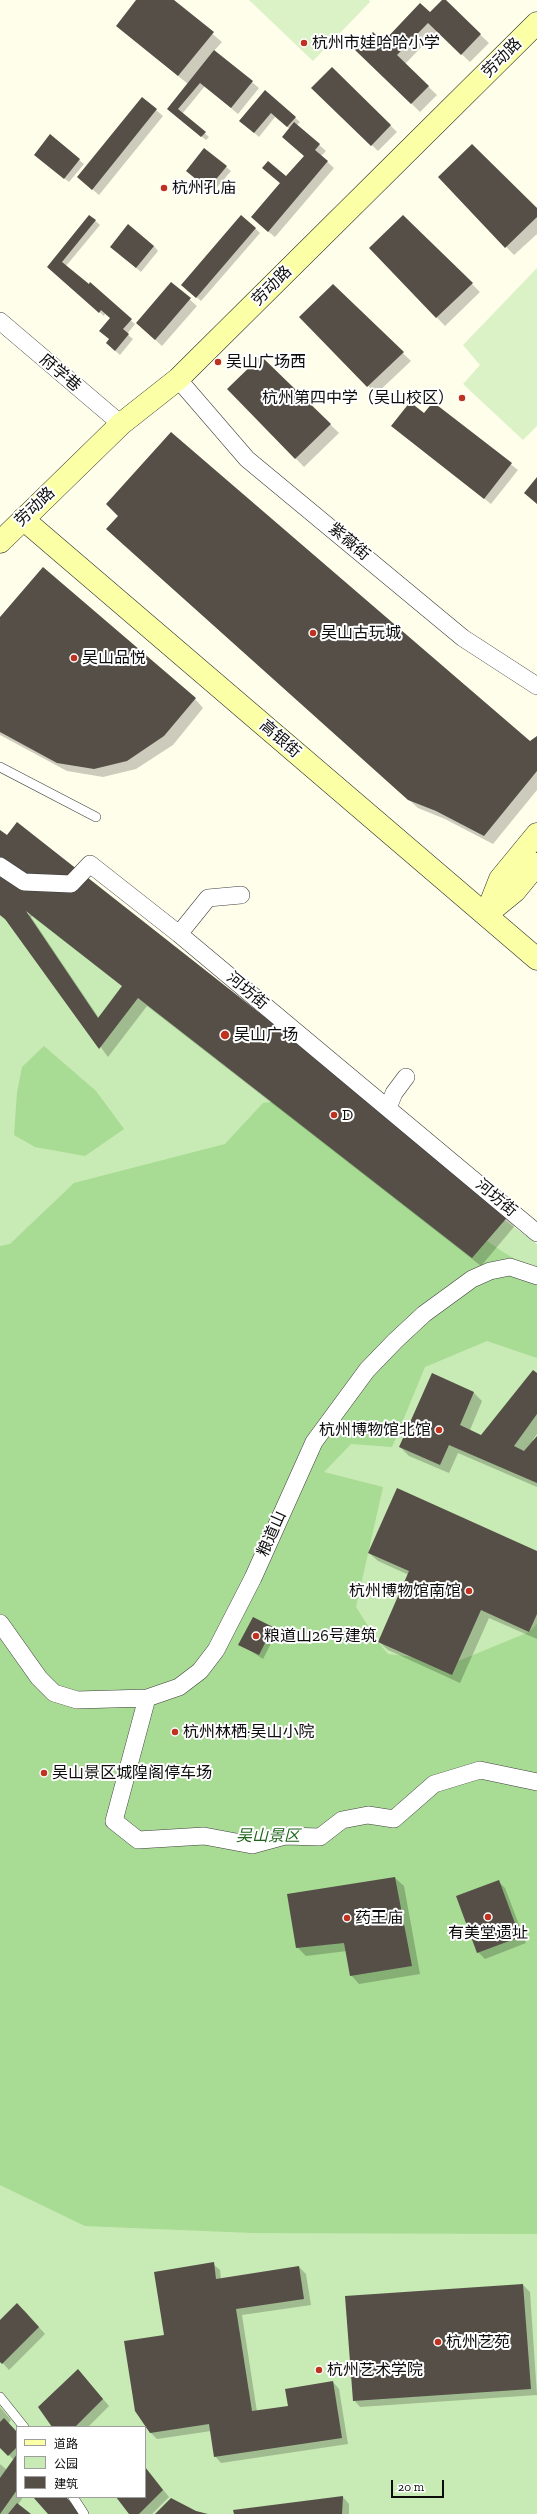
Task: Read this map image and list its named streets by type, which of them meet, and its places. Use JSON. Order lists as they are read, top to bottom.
{
  "streets": {
    "street": [
      "劳动路",
      "府学巷",
      "紫薇街",
      "高银街",
      "河坊街",
      "粮道山"
    ]
  },
  "crossings": [
    ["劳动路", "府学巷"],
    ["劳动路", "紫薇街"],
    ["劳动路", "高银街"]
  ],
  "parks": ["吴山景区"],
  "places": [
    "杭州市娃哈哈小学",
    "杭州孔庙",
    "吴山广场西",
    "杭州第四中学（吴山校区）",
    "吴山古玩城",
    "吴山品悦",
    "吴山广场",
    "D",
    "杭州博物馆北馆",
    "杭州博物馆南馆",
    "粮道山26号建筑",
    "杭州林栖·吴山小院",
    "吴山景区城隍阁停车场",
    "有美堂遗址",
    "药王庙",
    "杭州艺苑",
    "杭州艺术学院"
  ],
  "legend": ["道路", "公园", "建筑"],
  "scale_bar": "20 m"
}
